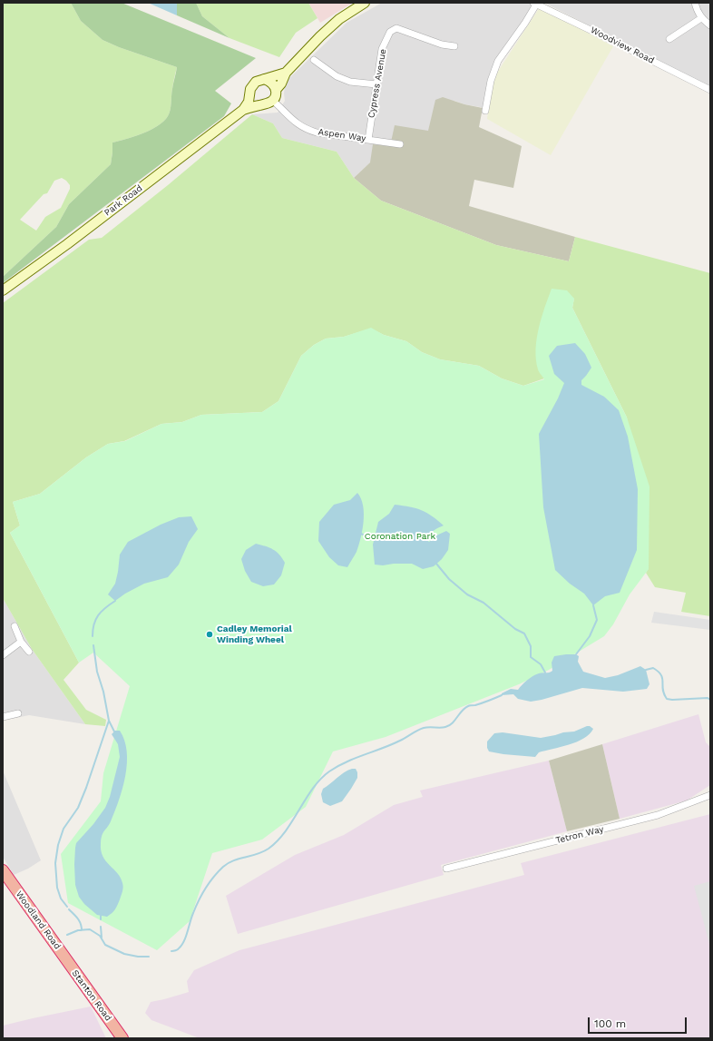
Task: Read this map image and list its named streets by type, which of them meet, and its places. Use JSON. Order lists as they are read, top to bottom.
{
  "streets": {
    "highway": ["Woodland Road", "Stanton Road"],
    "main road": ["Park Road"],
    "street": [
      "Woodview Road",
      "Cypress Avenue",
      "Aspen Way",
      "Tetron Way"
    ]
  },
  "crossings": [
    ["Cypress Avenue", "Aspen Way"],
    ["Aspen Way", "Park Road"],
    ["Woodland Road", "Stanton Road"]
  ],
  "parks": ["Coronation Park"],
  "places": ["Cadley Memorial Winding Wheel"],
  "scale_bar": "100 m"
}
